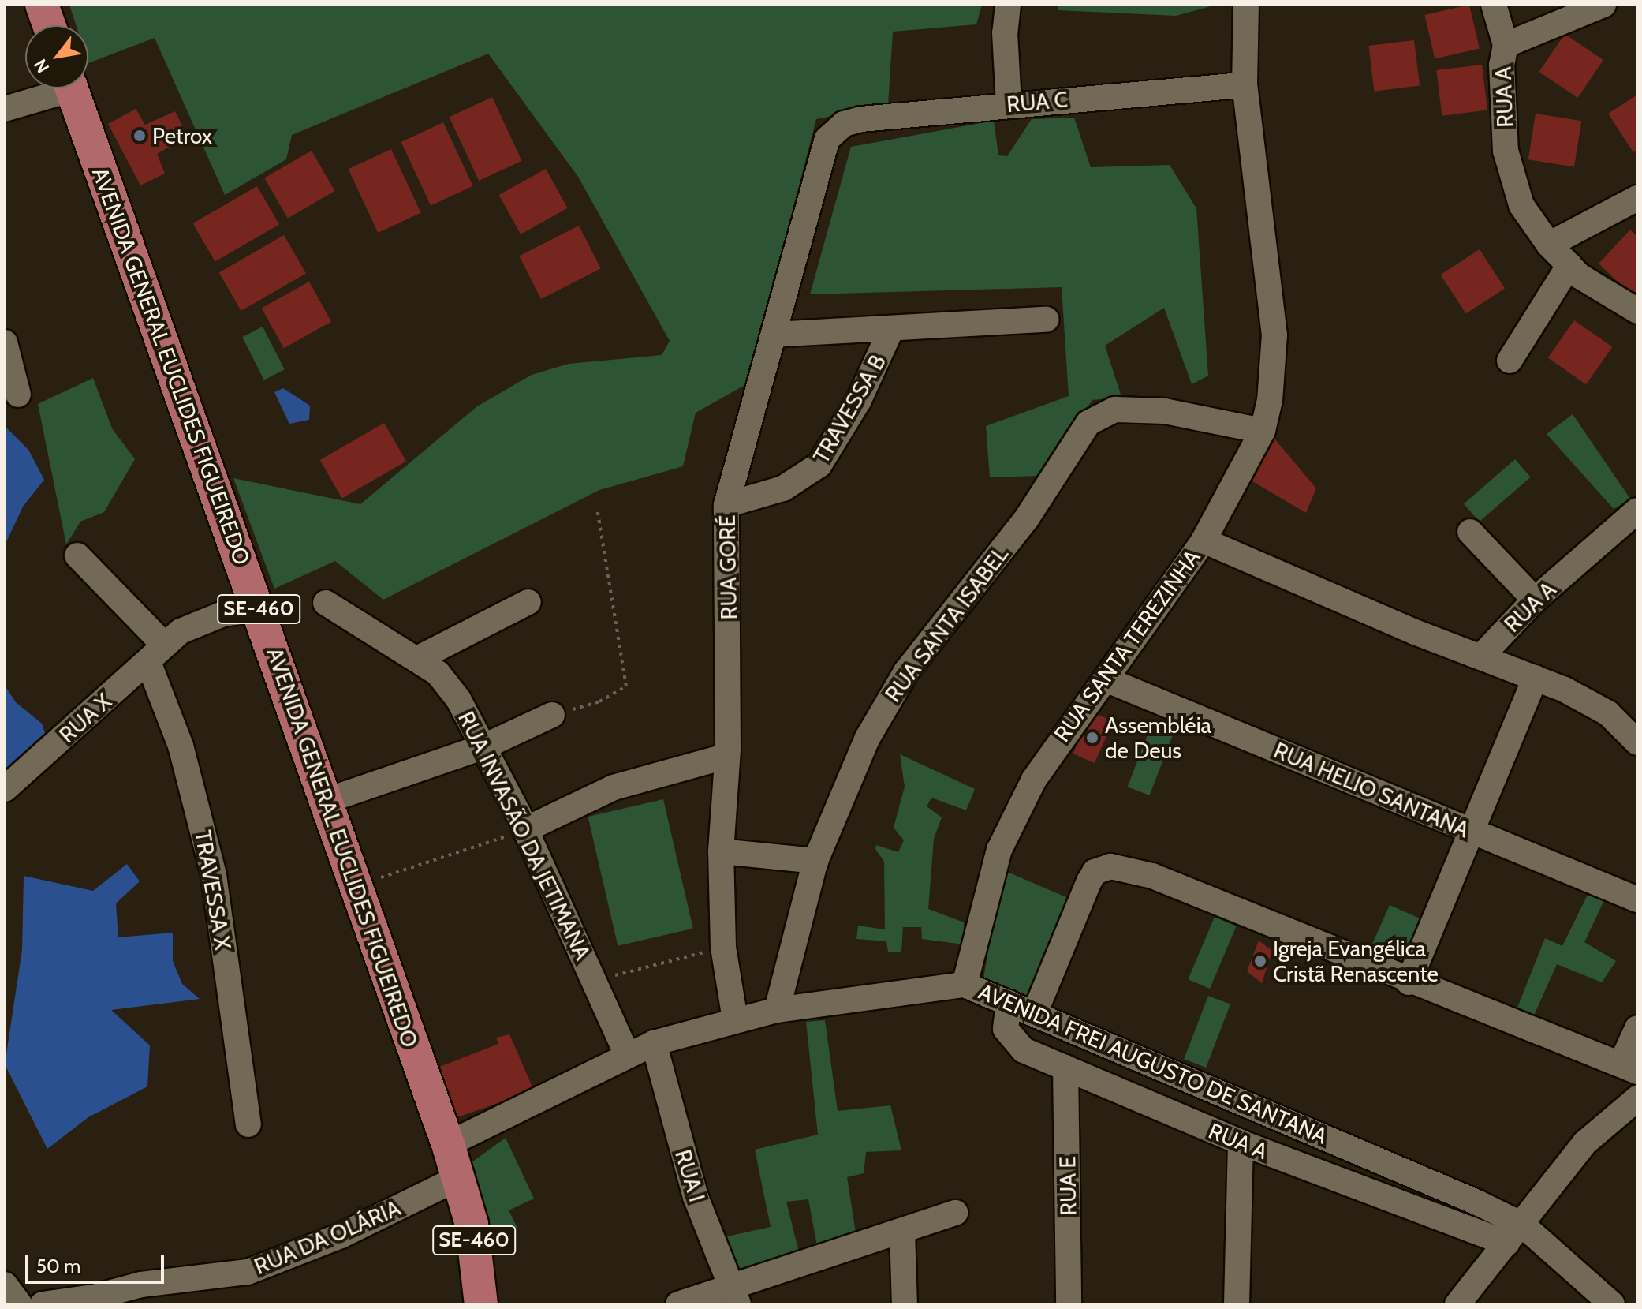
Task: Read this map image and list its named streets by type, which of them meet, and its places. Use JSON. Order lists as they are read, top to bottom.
{
  "streets": {
    "main road": ["AVENIDA GENERAL EUCLIDES FIGUEIREDO", "SE-460"],
    "street": [
      "RUA A",
      "RUA C",
      "TRAVESSA B",
      "RUA GORÉ",
      "RUA SANTA ISABEL",
      "RUA SANTA TEREZINHA",
      "RUA X",
      "RUA HELIO SANTANA",
      "RUA INVASÃO DA JETIMANA",
      "TRAVESSA X",
      "AVENIDA FREI AUGUSTO DE SANTANA",
      "RUA I",
      "RUA E",
      "RUA DA OLÁRIA"
    ]
  },
  "crossings": [
    ["RUA A", "AVENIDA FREI AUGUSTO DE SANTANA"],
    ["RUA A", "RUA E"],
    ["RUA C", "RUA GORÉ"],
    ["RUA C", "RUA SANTA TEREZINHA"],
    ["AVENIDA GENERAL EUCLIDES FIGUEIREDO", "RUA X"],
    ["AVENIDA GENERAL EUCLIDES FIGUEIREDO", "AVENIDA FREI AUGUSTO DE SANTANA"],
    ["AVENIDA GENERAL EUCLIDES FIGUEIREDO", "RUA DA OLÁRIA"],
    ["TRAVESSA B", "RUA GORÉ"],
    ["RUA GORÉ", "AVENIDA FREI AUGUSTO DE SANTANA"],
    ["RUA SANTA ISABEL", "RUA SANTA TEREZINHA"],
    ["RUA SANTA ISABEL", "AVENIDA FREI AUGUSTO DE SANTANA"],
    ["RUA SANTA TEREZINHA", "RUA HELIO SANTANA"],
    ["RUA SANTA TEREZINHA", "AVENIDA FREI AUGUSTO DE SANTANA"],
    ["RUA X", "TRAVESSA X"],
    ["RUA INVASÃO DA JETIMANA", "AVENIDA FREI AUGUSTO DE SANTANA"],
    ["AVENIDA FREI AUGUSTO DE SANTANA", "RUA I"]
  ],
  "places": ["Petrox", "Assembléia de Deus", "Igreja Evangélica Cristã Renascente"],
  "scale_bar": "50 m",
  "north": "bottom left"
}
